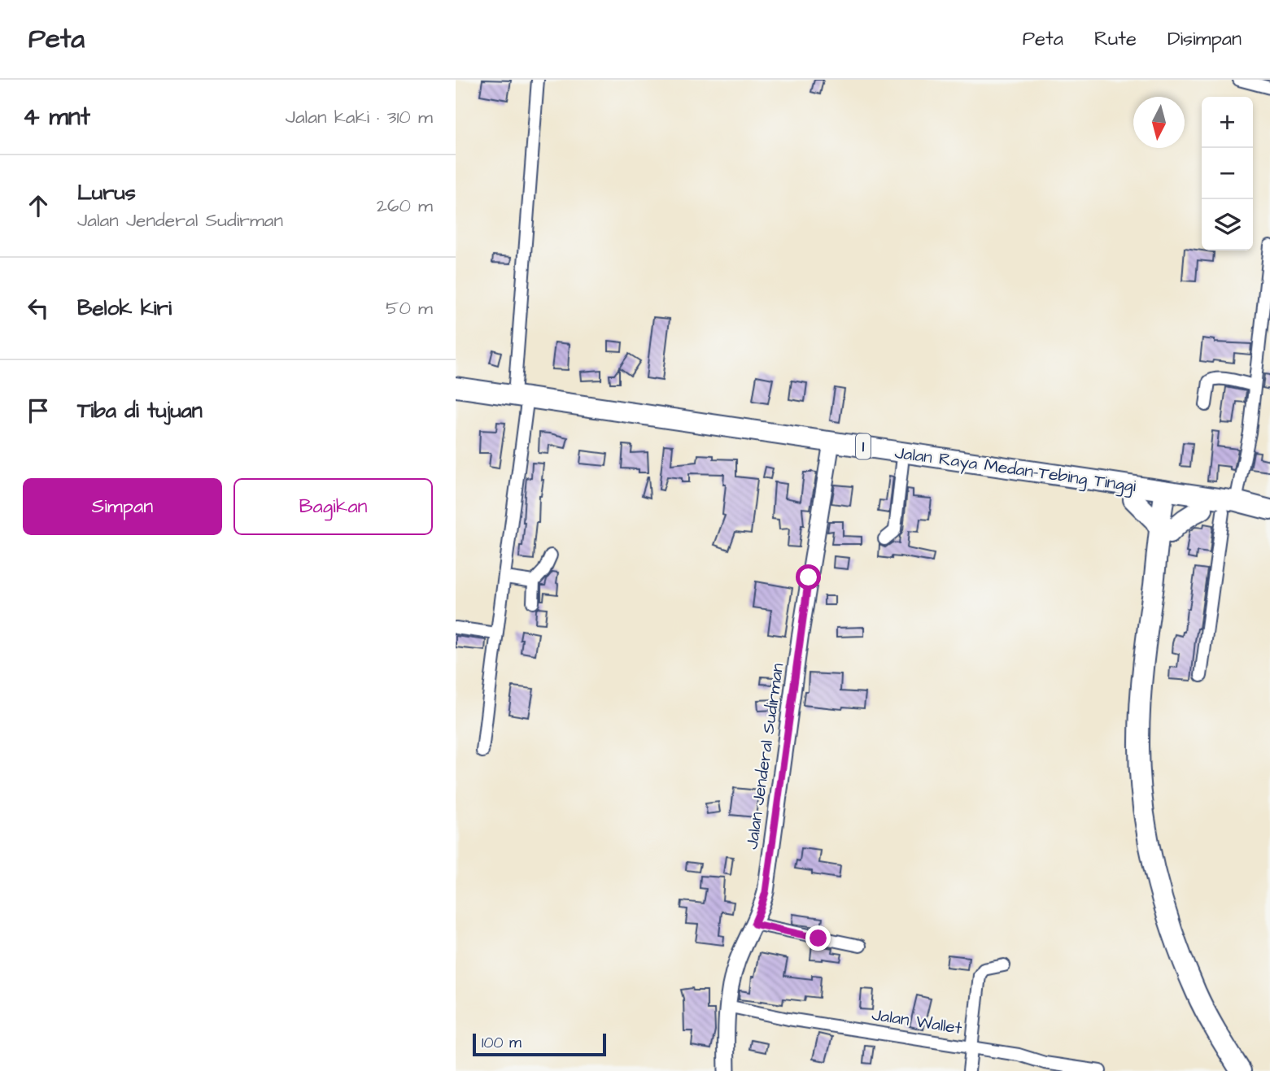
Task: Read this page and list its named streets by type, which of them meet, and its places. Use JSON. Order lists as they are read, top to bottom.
{
  "streets": {
    "highway": ["1", "Jalan Raya Medan-Tebing Tinggi"],
    "main road": ["Jalan Jenderal Sudirman"],
    "street": ["Jalan Wallet"]
  },
  "crossings": [
    ["Jalan Raya Medan-Tebing Tinggi", "Jalan Jenderal Sudirman"],
    ["Jalan Jenderal Sudirman", "Jalan Wallet"]
  ],
  "scale_bar": "100 m",
  "north": "bottom",
  "page": {
    "header": "Peta",
    "nav": ["Peta", "Rute", "Disimpan"],
    "heading": ["4 mnt", "Jalan kaki · 310 m"],
    "map_buttons": ["+", "−"],
    "list": [
      ["Lurus", "Jalan Jenderal Sudirman", "260 m"],
      ["Belok kiri", "50 m"],
      "Tiba di tujuan"
    ],
    "buttons": ["Simpan", "Bagikan"],
    "scale": "100 m"
  }
}
